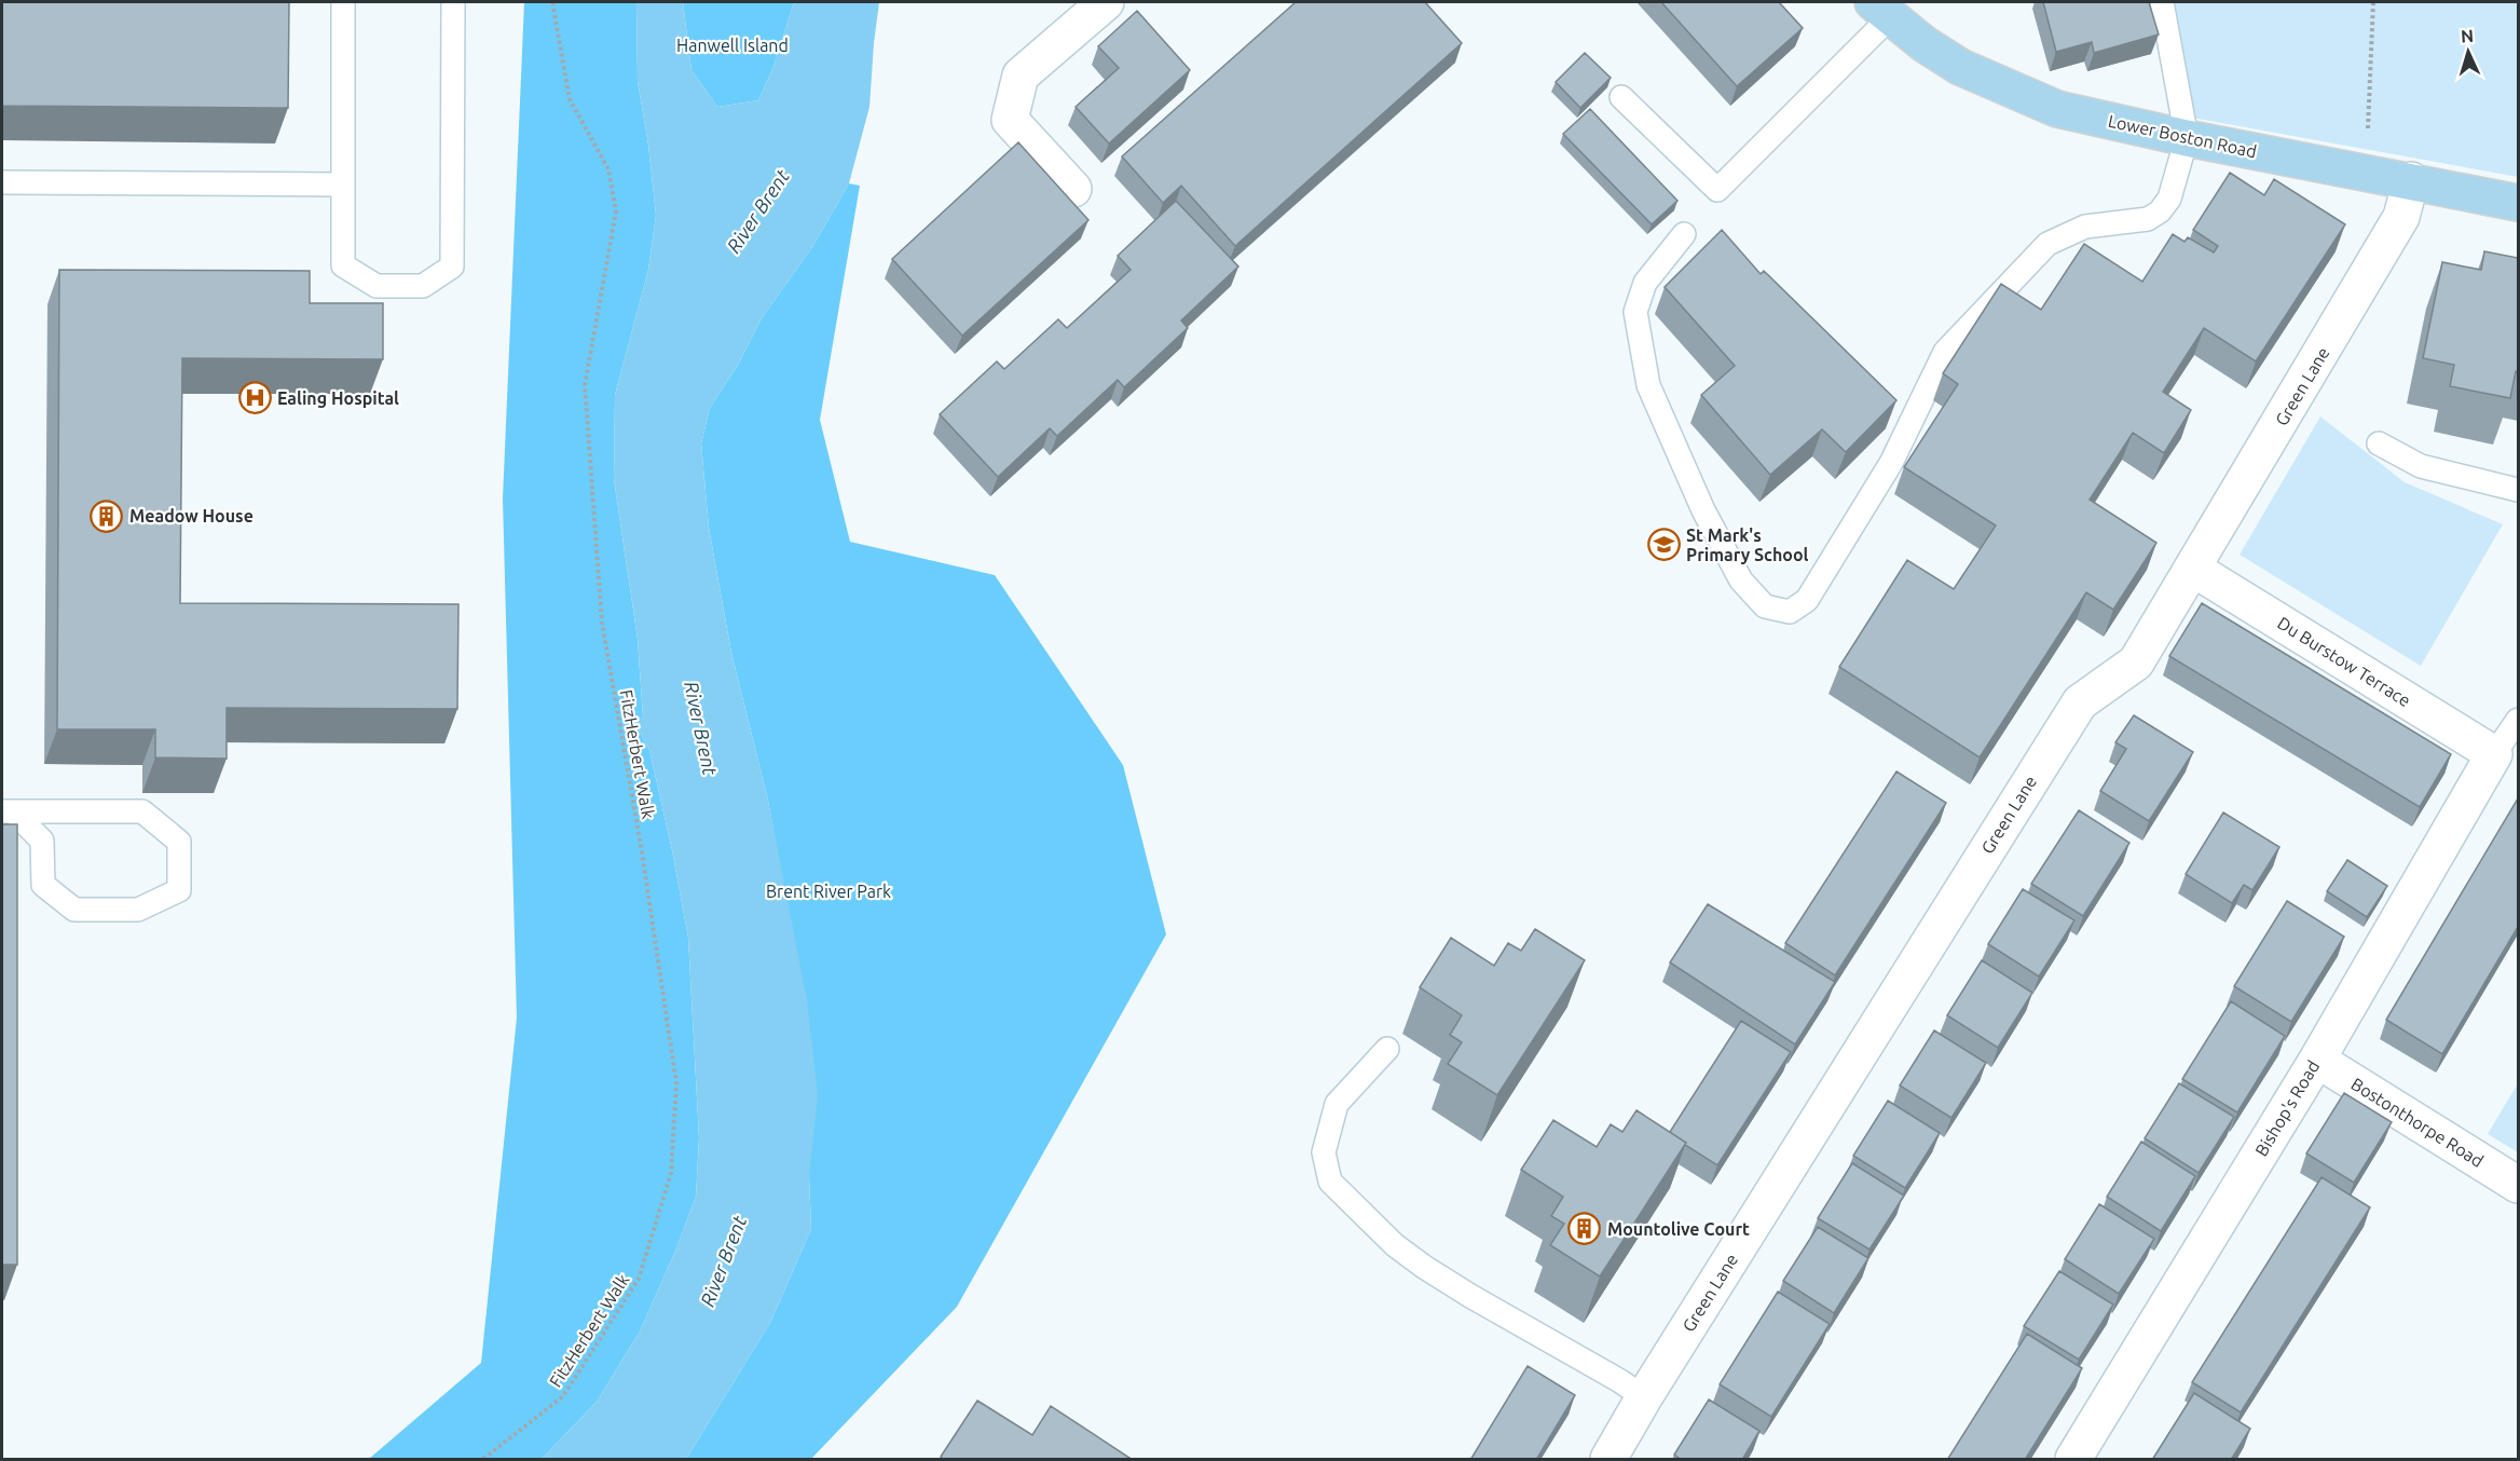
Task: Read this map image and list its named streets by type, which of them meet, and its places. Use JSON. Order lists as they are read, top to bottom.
{
  "streets": {
    "main road": ["Lower Boston Road"],
    "street": [
      "Green Lane",
      "Du Burstow Terrace",
      "Bishop's Road",
      "Bostonthorpe Road"
    ],
    "path": ["FitzHerbert Walk"]
  },
  "crossings": [
    ["Lower Boston Road", "Green Lane"],
    ["Green Lane", "Du Burstow Terrace"],
    ["Du Burstow Terrace", "Bishop's Road"],
    ["Bishop's Road", "Bostonthorpe Road"]
  ],
  "water": ["River Brent"],
  "parks": ["Hanwell Island", "Brent River Park"],
  "places": {
    "hospital": ["Ealing Hospital"],
    "building": ["Meadow House", "Mountolive Court"],
    "school or university": ["St Mark's Primary School"]
  },
  "north": "top"
}
